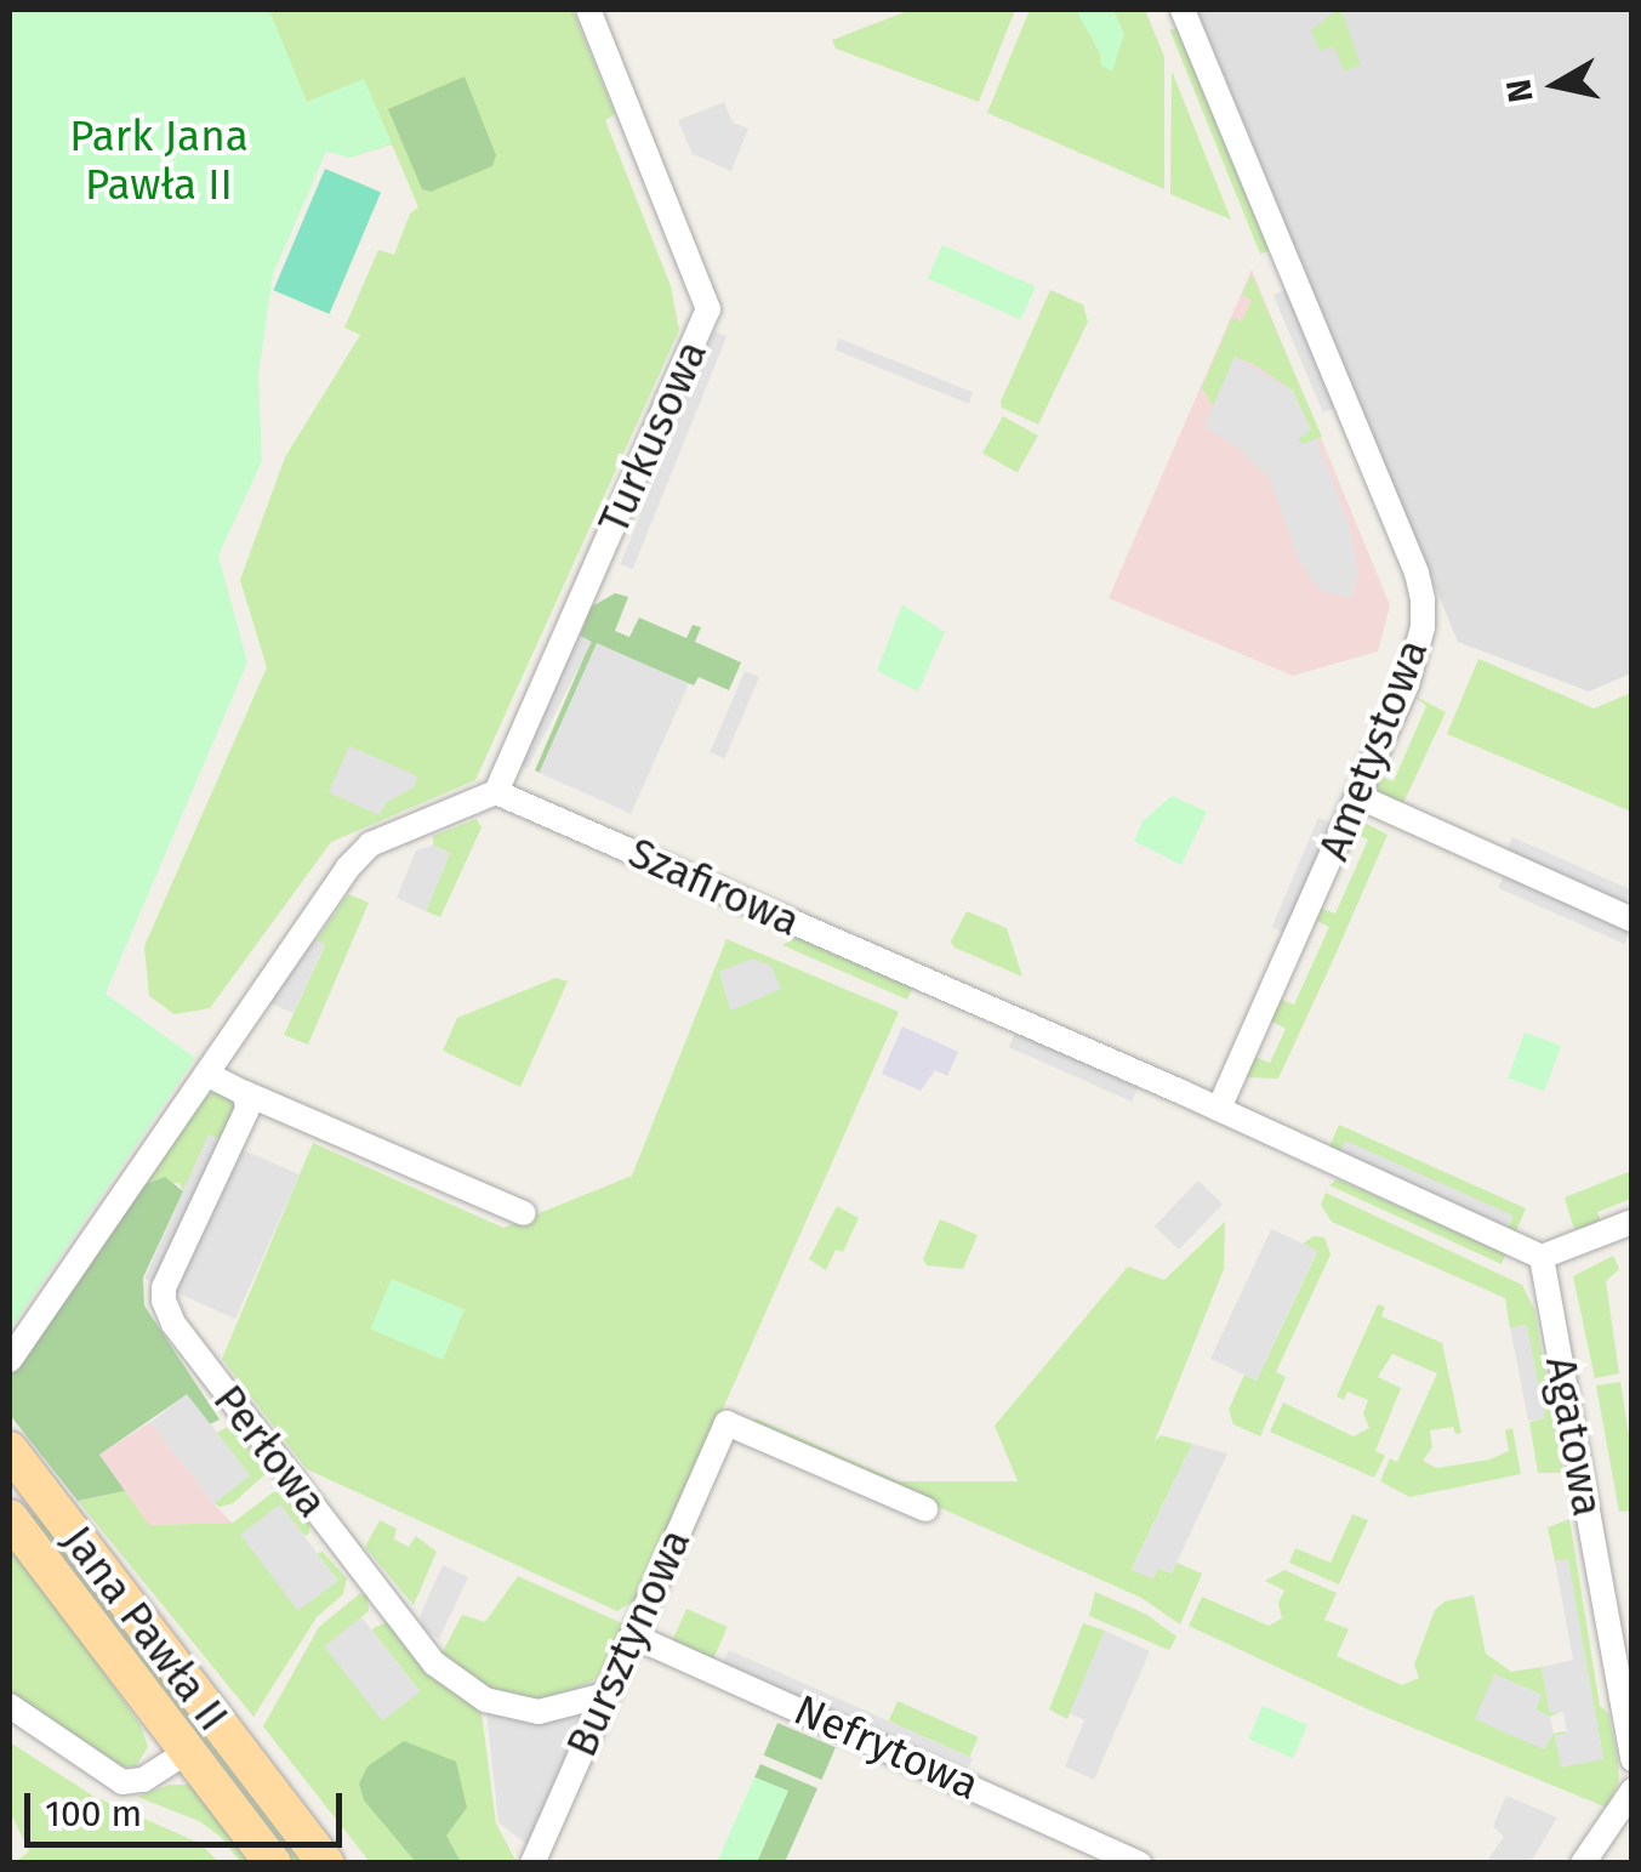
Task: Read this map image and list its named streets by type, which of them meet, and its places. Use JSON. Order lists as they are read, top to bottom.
{
  "streets": {
    "main road": ["Jana Pawła II"],
    "street": [
      "Turkusowa",
      "Ametystowa",
      "Szafirowa",
      "Agatowa",
      "Perłowa",
      "Bursztynowa",
      "Nefrytowa"
    ]
  },
  "crossings": [
    ["Turkusowa", "Szafirowa"],
    ["Ametystowa", "Szafirowa"],
    ["Szafirowa", "Agatowa"],
    ["Perłowa", "Bursztynowa"],
    ["Bursztynowa", "Nefrytowa"]
  ],
  "parks": ["Park Jana Pawła II"],
  "scale_bar": "100 m",
  "north": "left"
}
